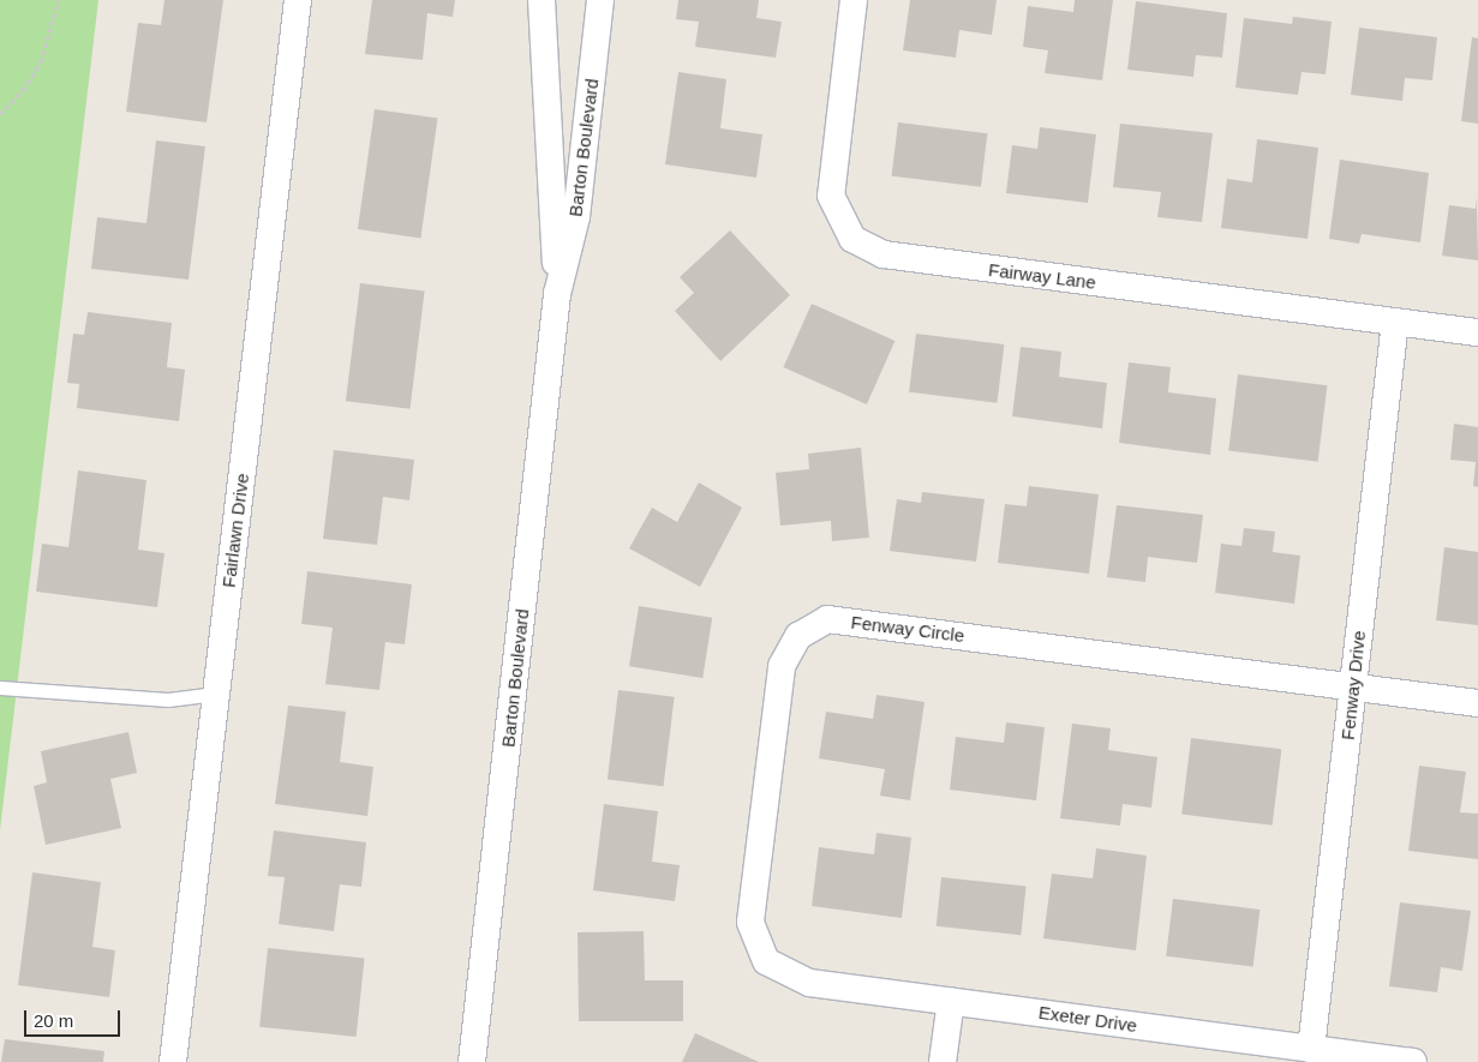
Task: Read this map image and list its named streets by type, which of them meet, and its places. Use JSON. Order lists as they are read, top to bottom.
{
  "streets": {
    "street": [
      "Barton Boulevard",
      "Fairway Lane",
      "Fairlawn Drive",
      "Fenway Circle",
      "Fenway Drive",
      "Exeter Drive"
    ]
  },
  "crossings": [
    ["Fairway Lane", "Fenway Drive"],
    ["Fenway Circle", "Fenway Drive"],
    ["Fenway Circle", "Exeter Drive"],
    ["Fenway Drive", "Exeter Drive"]
  ],
  "scale_bar": "20 m"
}
